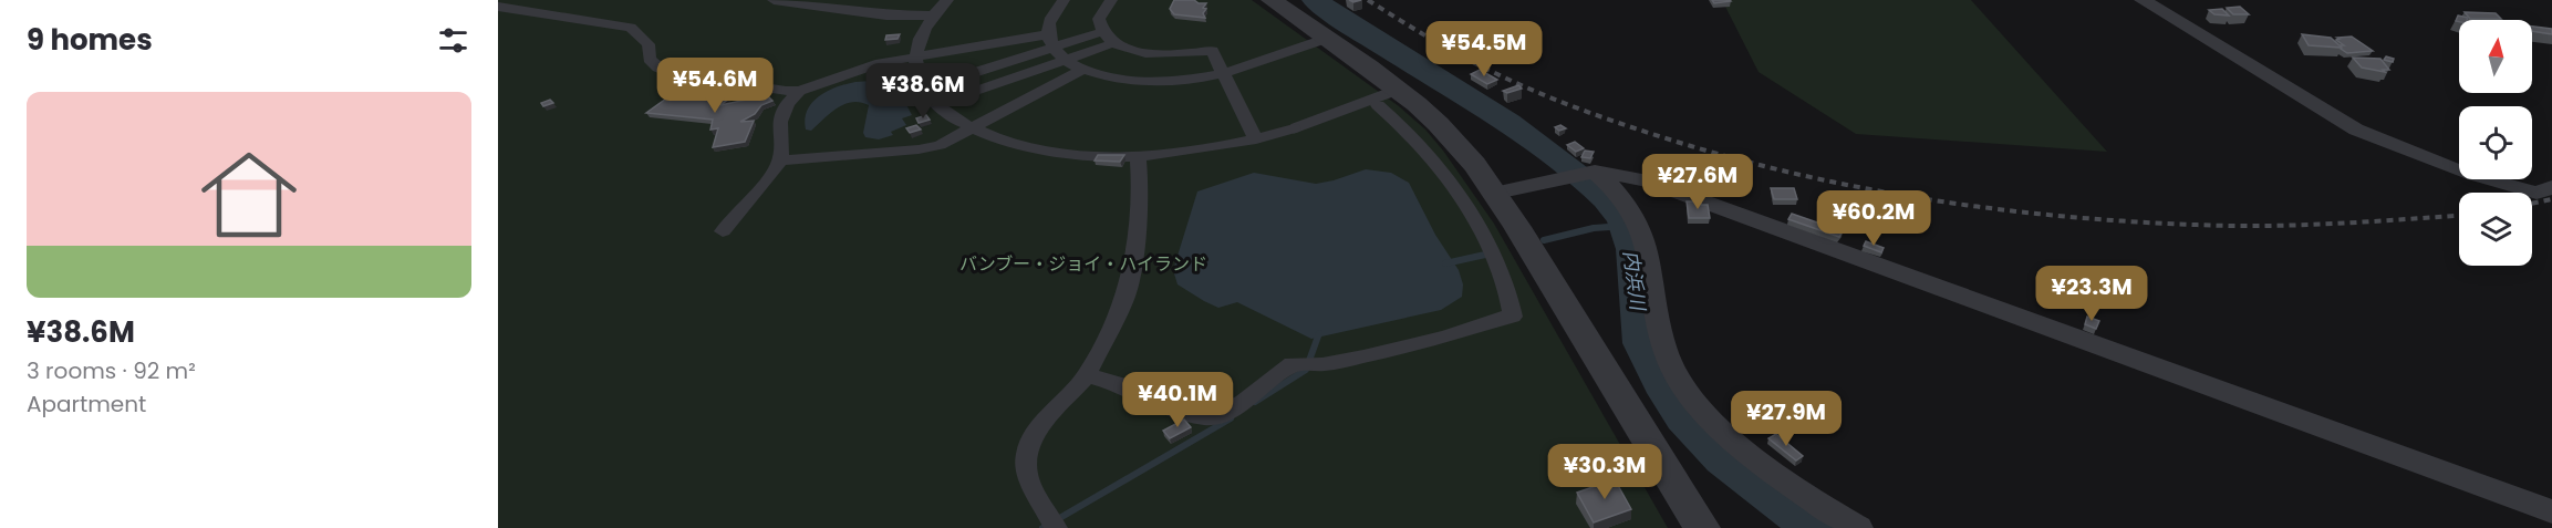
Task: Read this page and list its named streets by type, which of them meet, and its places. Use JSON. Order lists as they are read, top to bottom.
{
  "water": ["内浜川"],
  "parks": ["バンブー・ジョイ・ハイランド"],
  "north": "top",
  "page": {
    "heading": "9 homes",
    "price": [
      "¥54.5M",
      "¥54.6M",
      "¥38.6M",
      "¥27.6M",
      "¥60.2M",
      "¥23.3M",
      "¥40.1M",
      "¥27.9M",
      "¥30.3M"
    ],
    "list": [
      {
        "name": "¥38.6M",
        "note": "3 rooms · 92 m² · Apartment"
      }
    ]
  }
}
